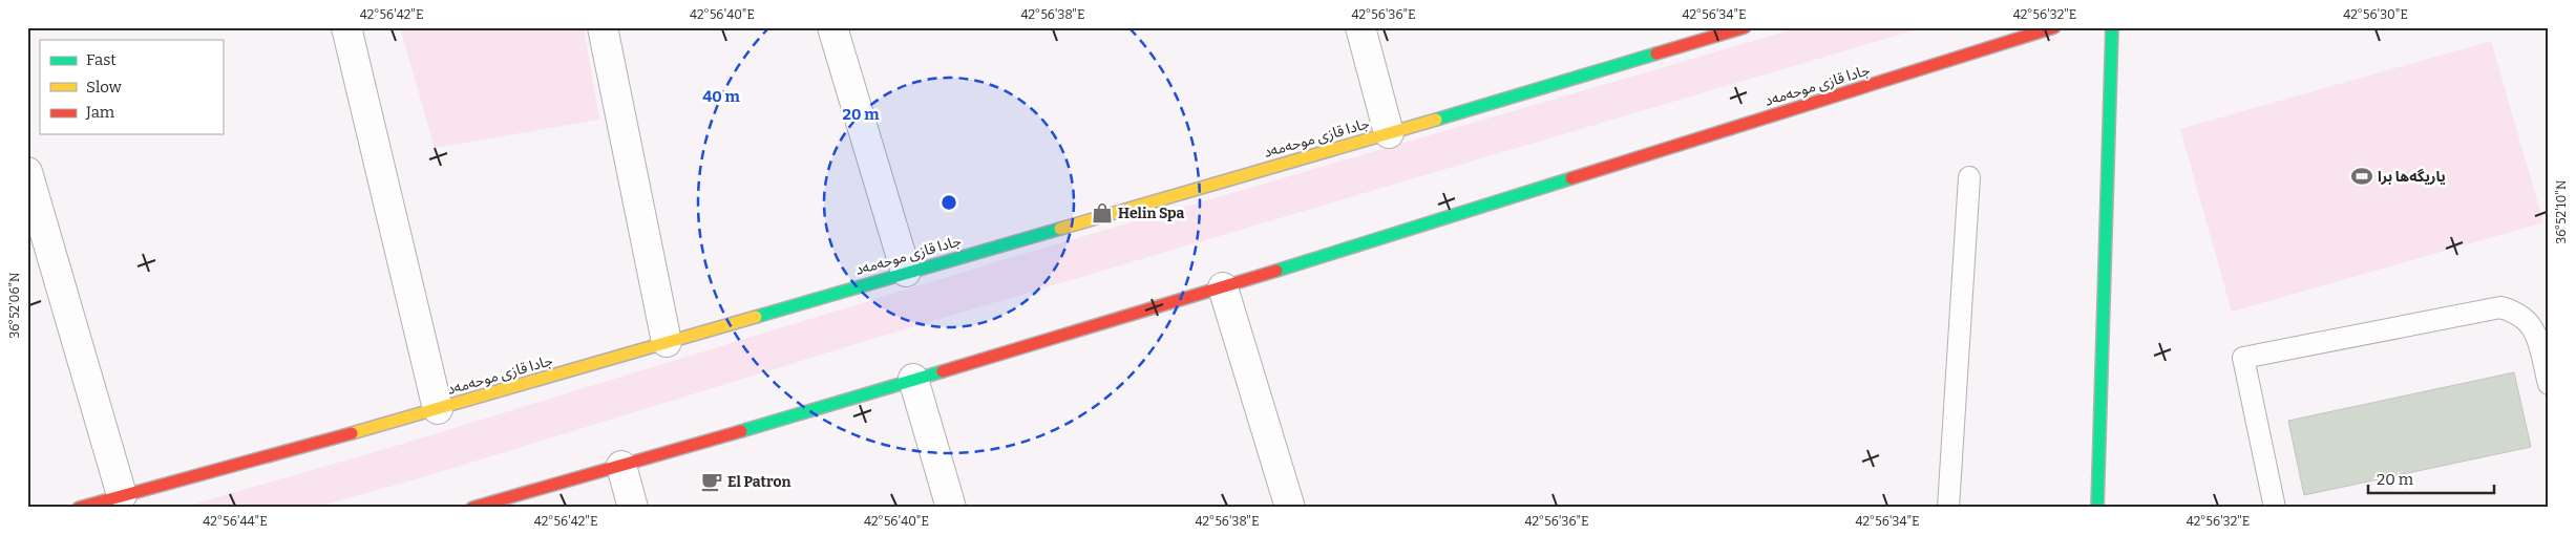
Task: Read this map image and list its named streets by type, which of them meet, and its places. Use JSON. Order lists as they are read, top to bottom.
{
  "streets": {
    "main road": ["جادا قازی موحەمەد"]
  },
  "places": {
    "sports": ["یاریگەها برا"],
    "shop": ["Helin Spa"],
    "cafe": ["El Patron"]
  },
  "legend": ["Fast", "Slow", "Jam"],
  "scale_bar": "20 m",
  "coordinates": [
    "42°56'42\"E",
    "42°56'40\"E",
    "42°56'38\"E",
    "42°56'36\"E",
    "42°56'34\"E",
    "42°56'32\"E",
    "42°56'30\"E",
    "36°52'10\"N",
    "36°52'06\"N",
    "42°56'44\"E"
  ],
  "rings": ["40 m", "20 m"]
}
